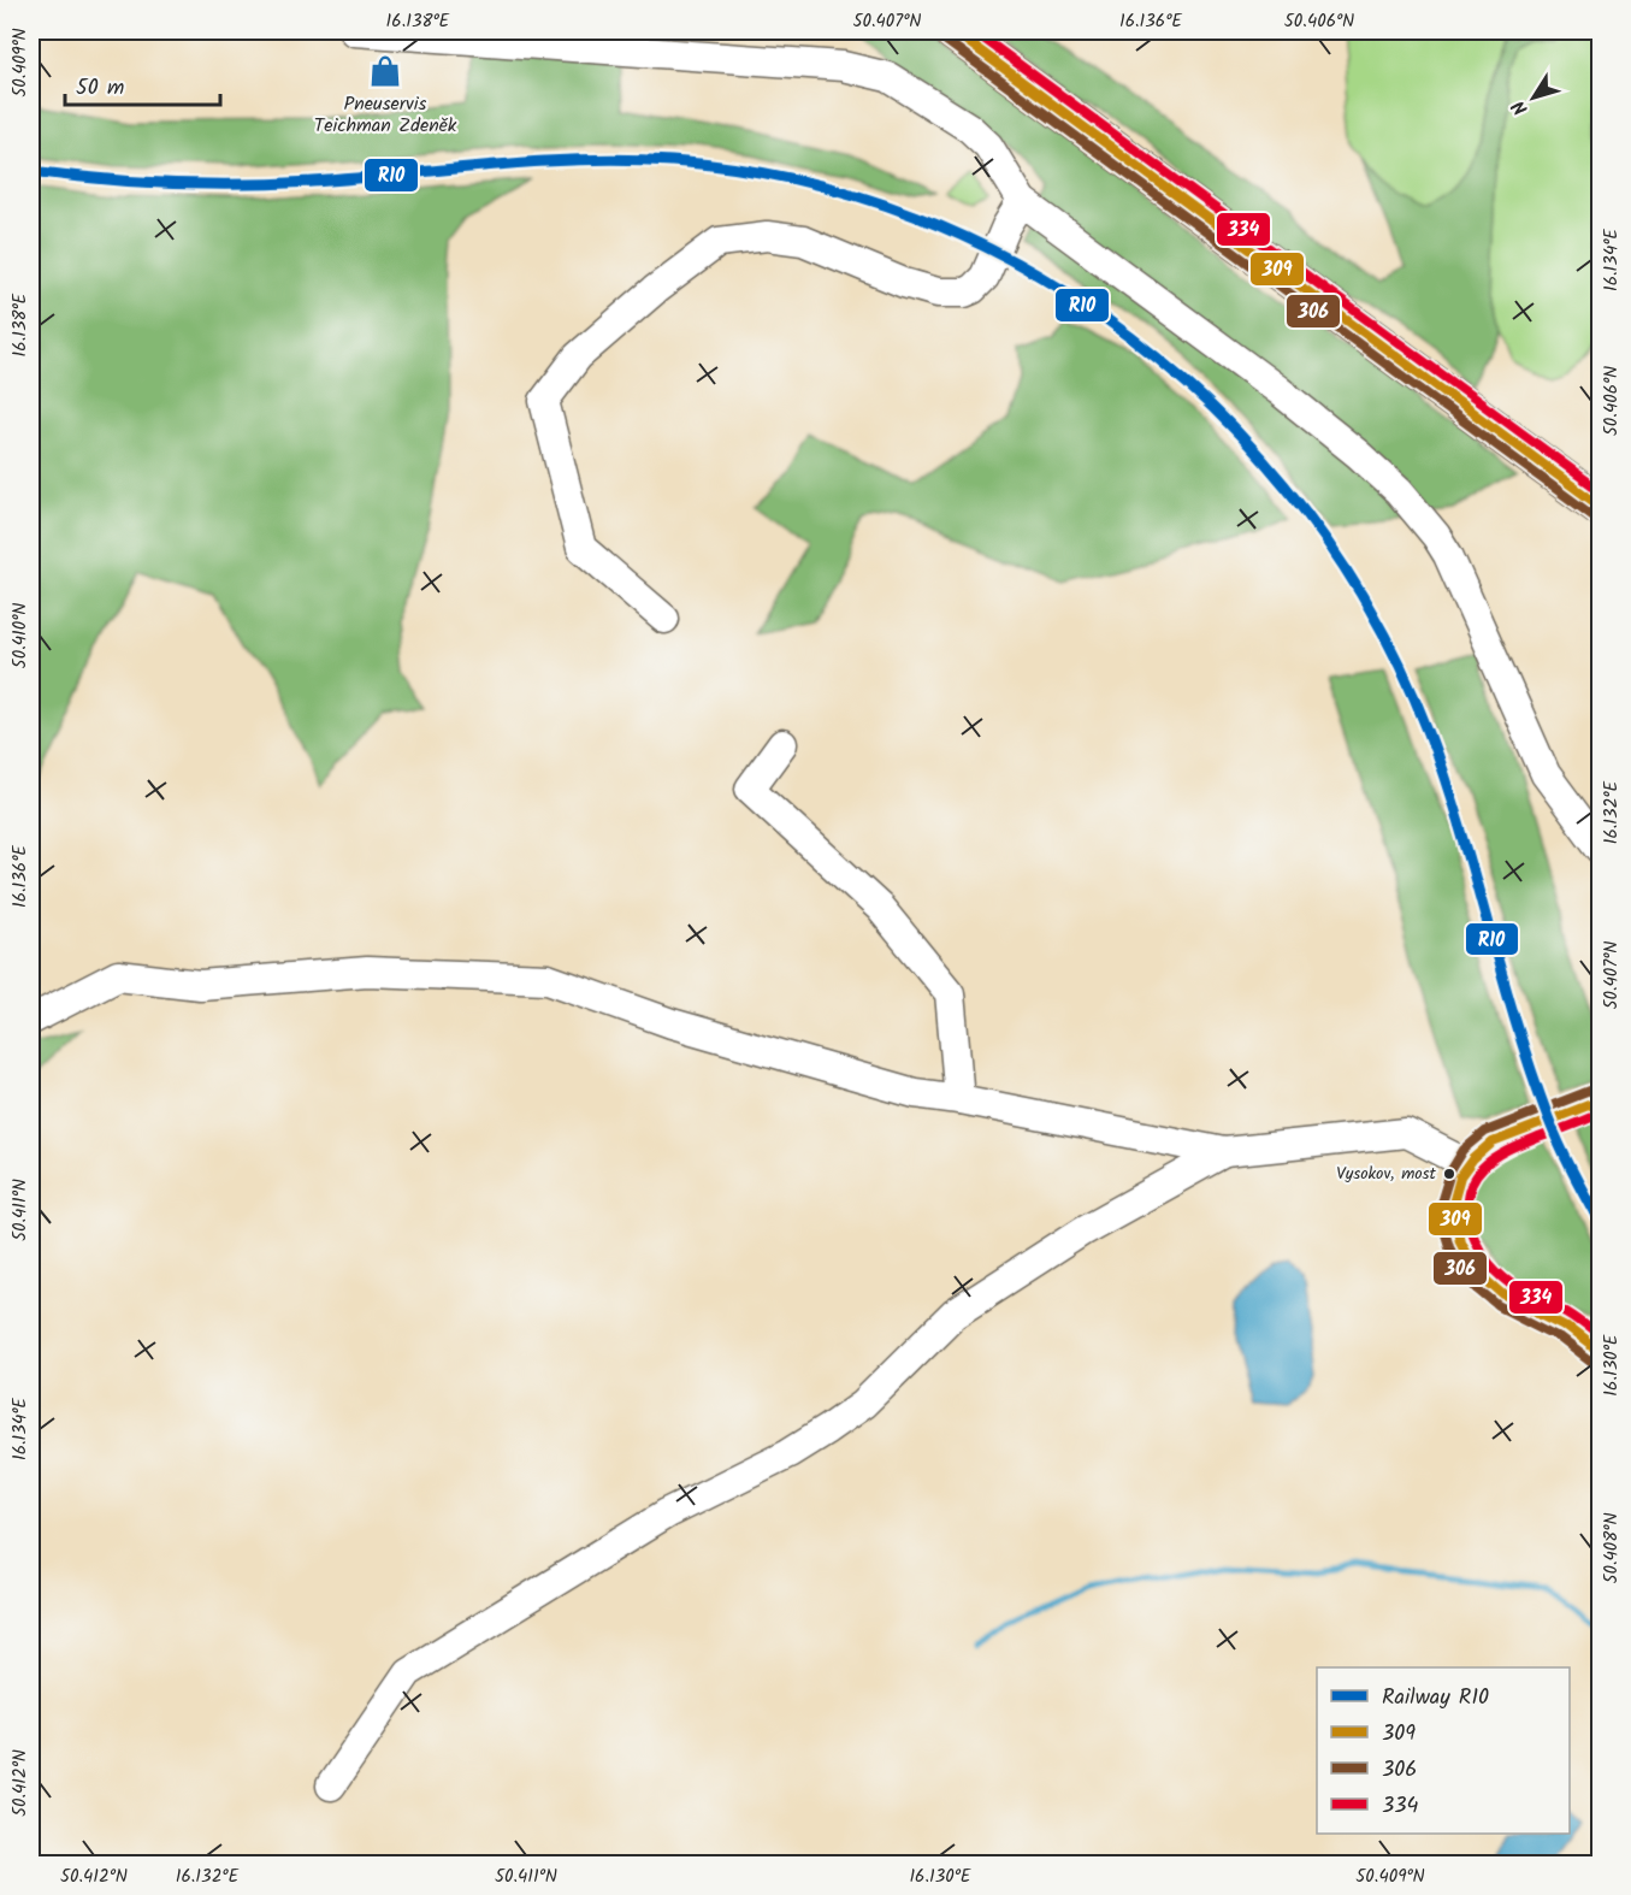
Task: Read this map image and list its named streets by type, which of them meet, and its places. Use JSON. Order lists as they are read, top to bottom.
{
  "places": {
    "shop": ["Pneuservis Teichman Zdeněk"],
    "other": ["Vysokov, most"]
  },
  "lines": [
    "transit line 309",
    "transit line 334",
    "transit line 306",
    "rail line R10"
  ],
  "legend": [
    "Railway R10",
    "309",
    "306",
    "334"
  ],
  "scale_bar": "50 m",
  "north": "bottom left",
  "coordinates": [
    "16.138°E",
    "50.407°N",
    "16.136°E",
    "50.406°N",
    "50.409°N",
    "16.134°E",
    "50.410°N",
    "16.132°E",
    "50.411°N",
    "16.130°E",
    "50.408°N",
    "50.412°N"
  ]
}
